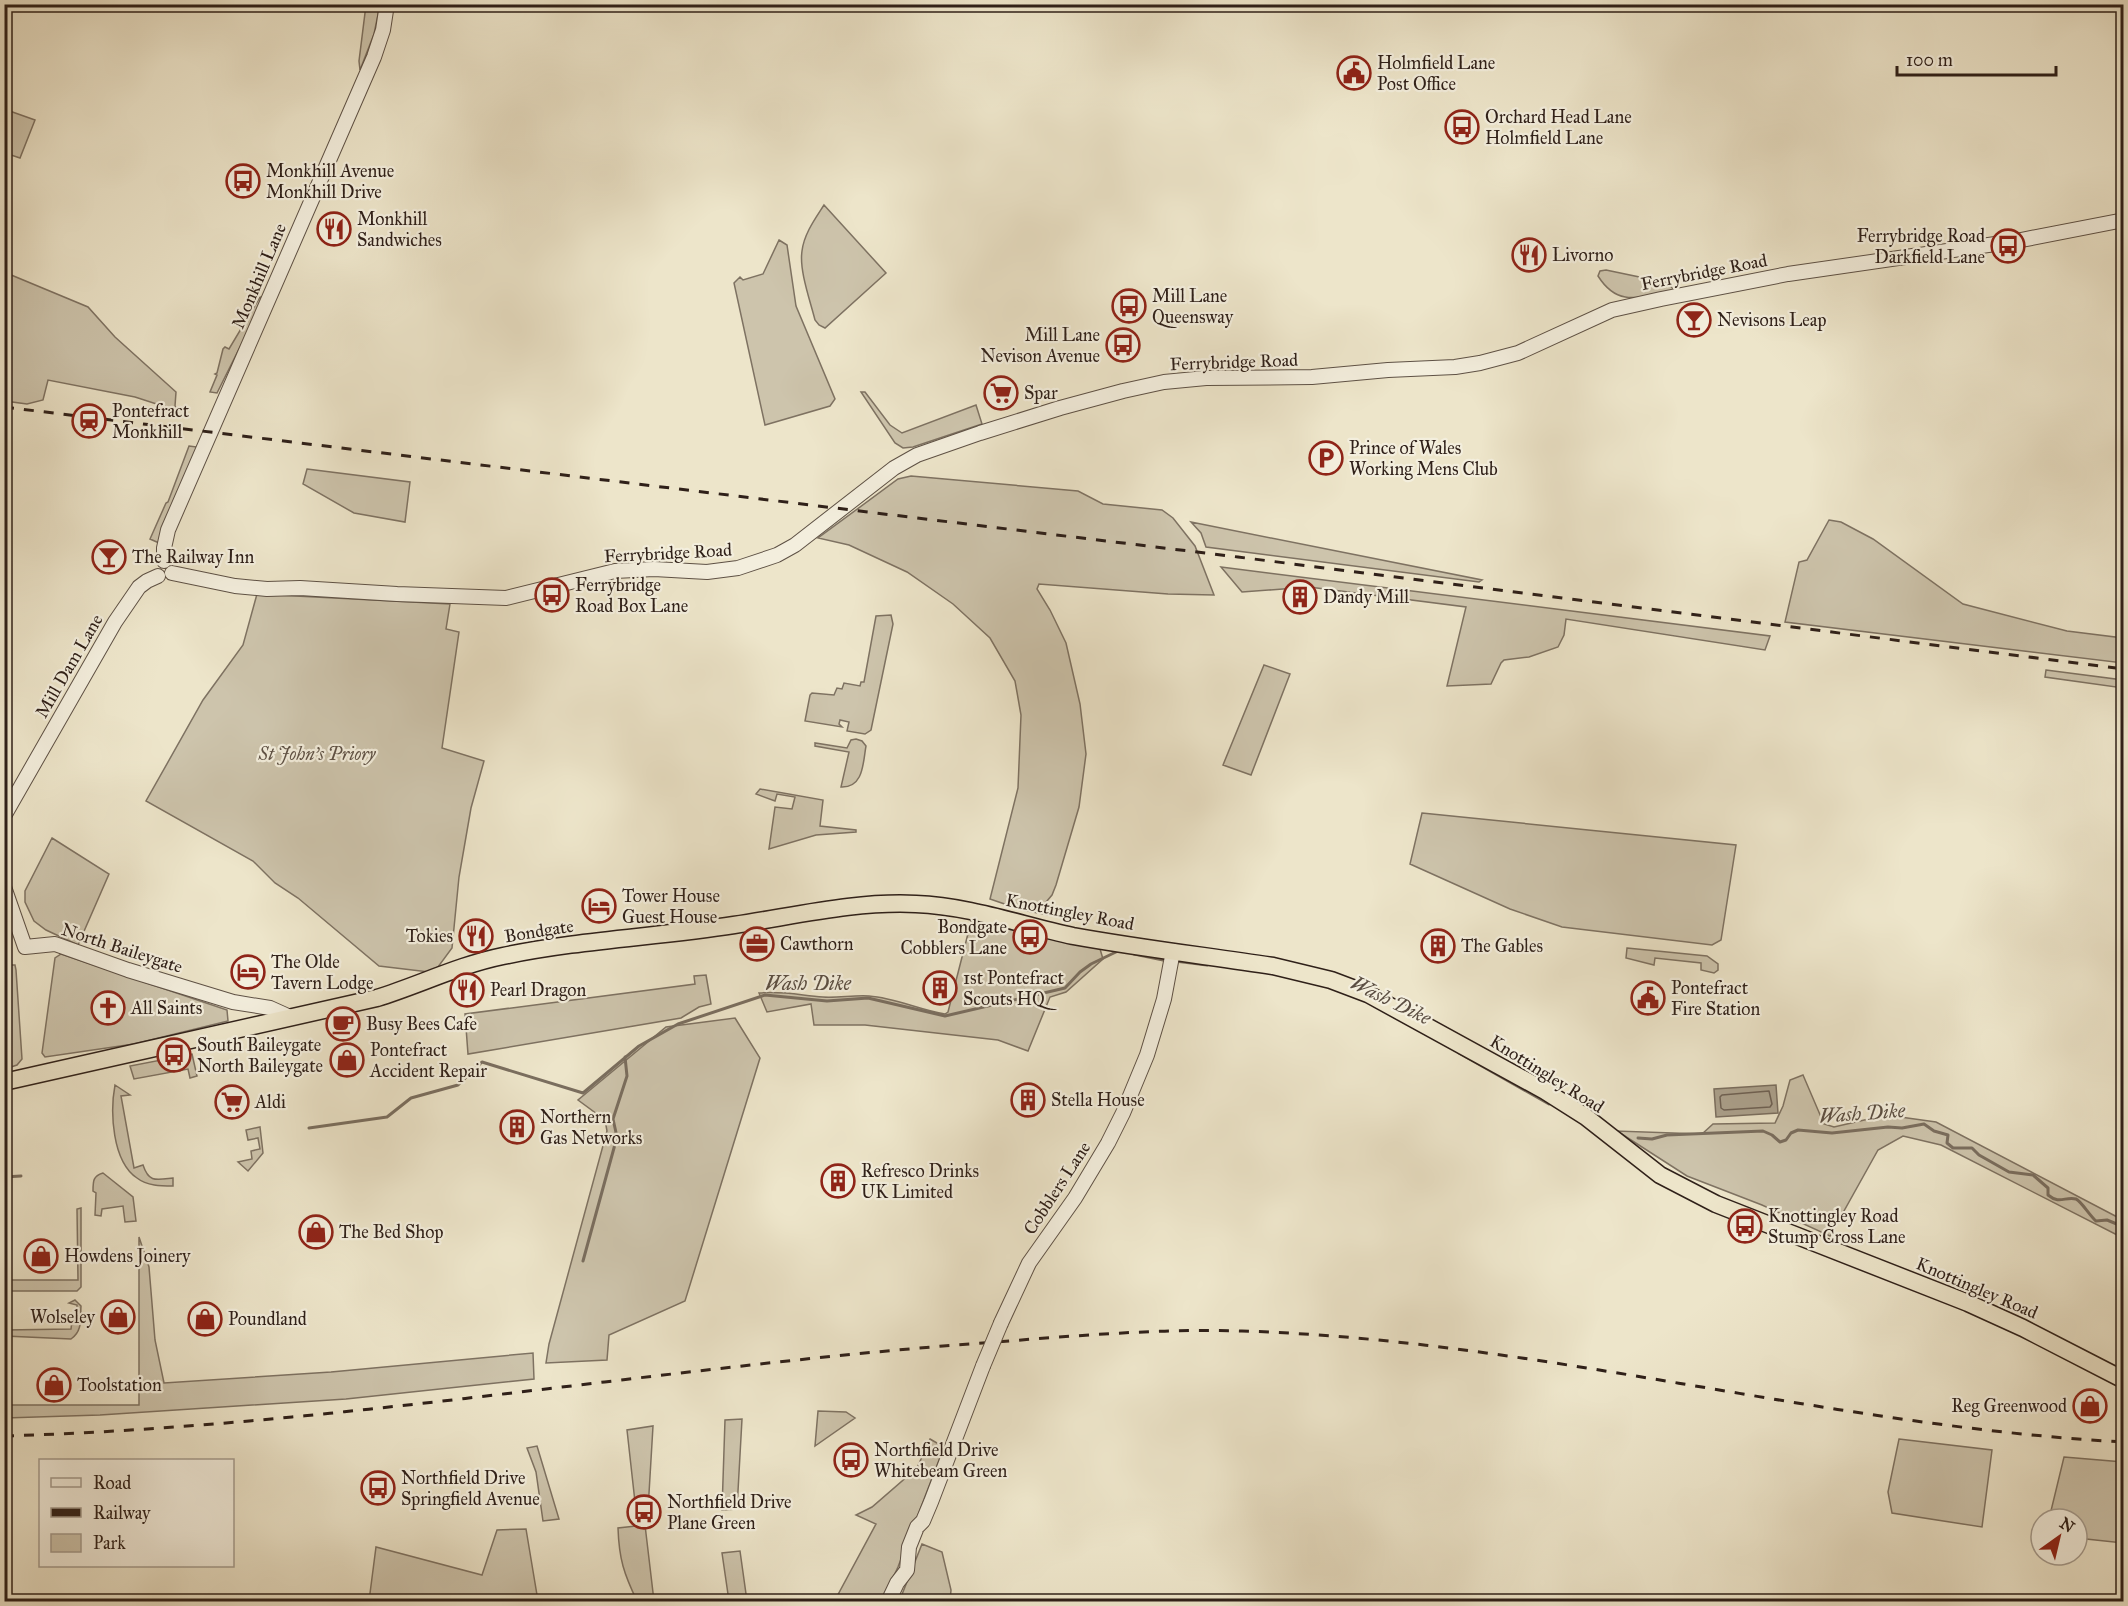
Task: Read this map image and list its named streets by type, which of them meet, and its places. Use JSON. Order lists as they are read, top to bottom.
{
  "streets": {
    "highway": ["Knottingley Road", "Bondgate"],
    "street": [
      "Ferrybridge Road",
      "Monkhill Lane",
      "Mill Dam Lane",
      "North Baileygate",
      "Cobblers Lane"
    ]
  },
  "crossings": [
    ["Ferrybridge Road", "Monkhill Lane"],
    ["Monkhill Lane", "Mill Dam Lane"],
    ["Knottingley Road", "Bondgate"],
    ["Knottingley Road", "Cobblers Lane"],
    ["Bondgate", "North Baileygate"]
  ],
  "water": ["Wash Dike"],
  "parks": ["St John's Priory"],
  "places": {
    "public building": ["Holmfield Lane Post Office", "Pontefract Fire Station"],
    "bus stop": [
      "Orchard Head Lane Holmfield Lane",
      "Monkhill Avenue Monkhill Drive",
      "Ferrybridge Road Darkfield Lane",
      "Mill Lane Queensway",
      "Mill Lane Nevison Avenue",
      "Ferrybridge Road Box Lane",
      "Bondgate Cobblers Lane",
      "South Baileygate North Baileygate",
      "Knottingley Road Stump Cross Lane",
      "Northfield Drive Whitebeam Green",
      "Northfield Drive Springfield Avenue",
      "Northfield Drive Plane Green"
    ],
    "restaurant": [
      "Monkhill Sandwiches",
      "Livorno",
      "Tokies",
      "Pearl Dragon"
    ],
    "bar": ["Nevisons Leap", "The Railway Inn"],
    "supermarket": ["Spar", "Aldi"],
    "station": ["Pontefract Monkhill"],
    "parking": ["Prince of Wales Working Mens Club"],
    "building": [
      "Dandy Mill",
      "The Gables",
      "1st Pontefract Scouts HQ",
      "Stella House",
      "Northern Gas Networks",
      "Refresco Drinks UK Limited"
    ],
    "hotel": ["Tower House Guest House", "The Olde Tavern Lodge"],
    "office": ["Cawthorn"],
    "church": ["All Saints"],
    "cafe": ["Busy Bees Cafe"],
    "shop": [
      "Pontefract Accident Repair",
      "The Bed Shop",
      "Howdens Joinery",
      "Wolseley",
      "Poundland",
      "Toolstation",
      "Reg Greenwood"
    ]
  },
  "legend": ["Road", "Railway", "Park"],
  "scale_bar": "100 m",
  "north": "top right"
}
